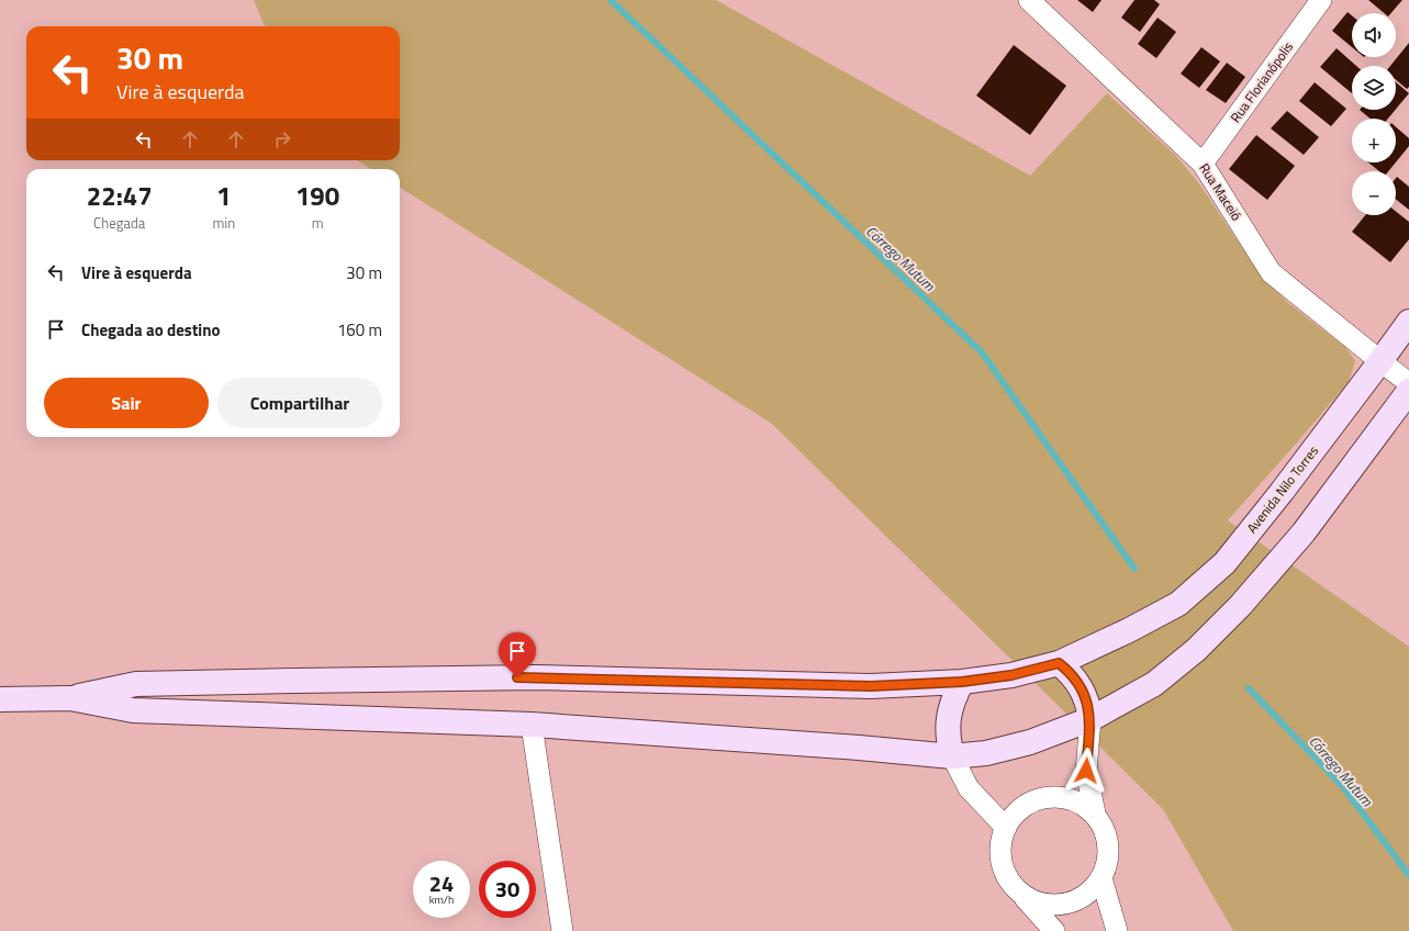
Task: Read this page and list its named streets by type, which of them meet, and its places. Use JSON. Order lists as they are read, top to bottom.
{
  "streets": {
    "main road": ["Avenida Nilo Torres"],
    "street": ["Rua Florianópolis", "Rua Maceió"]
  },
  "crossings": [
    ["Rua Florianópolis", "Rua Maceió"],
    ["Rua Maceió", "Avenida Nilo Torres"]
  ],
  "water": ["Córrego Mutum"],
  "page": {
    "map_buttons": ["+", "−"],
    "turn": ["30 m", "Vire à esquerda"],
    "eta": [
      "22:47",
      "Chegada",
      "1",
      "min",
      "190",
      "m"
    ],
    "list": [
      {
        "name": "Vire à esquerda",
        "value": "30 m"
      },
      {
        "name": "Chegada ao destino",
        "value": "160 m"
      }
    ],
    "buttons": ["Sair", "Compartilhar"],
    "speed": "24 km/h",
    "limit": "30"
  }
}
